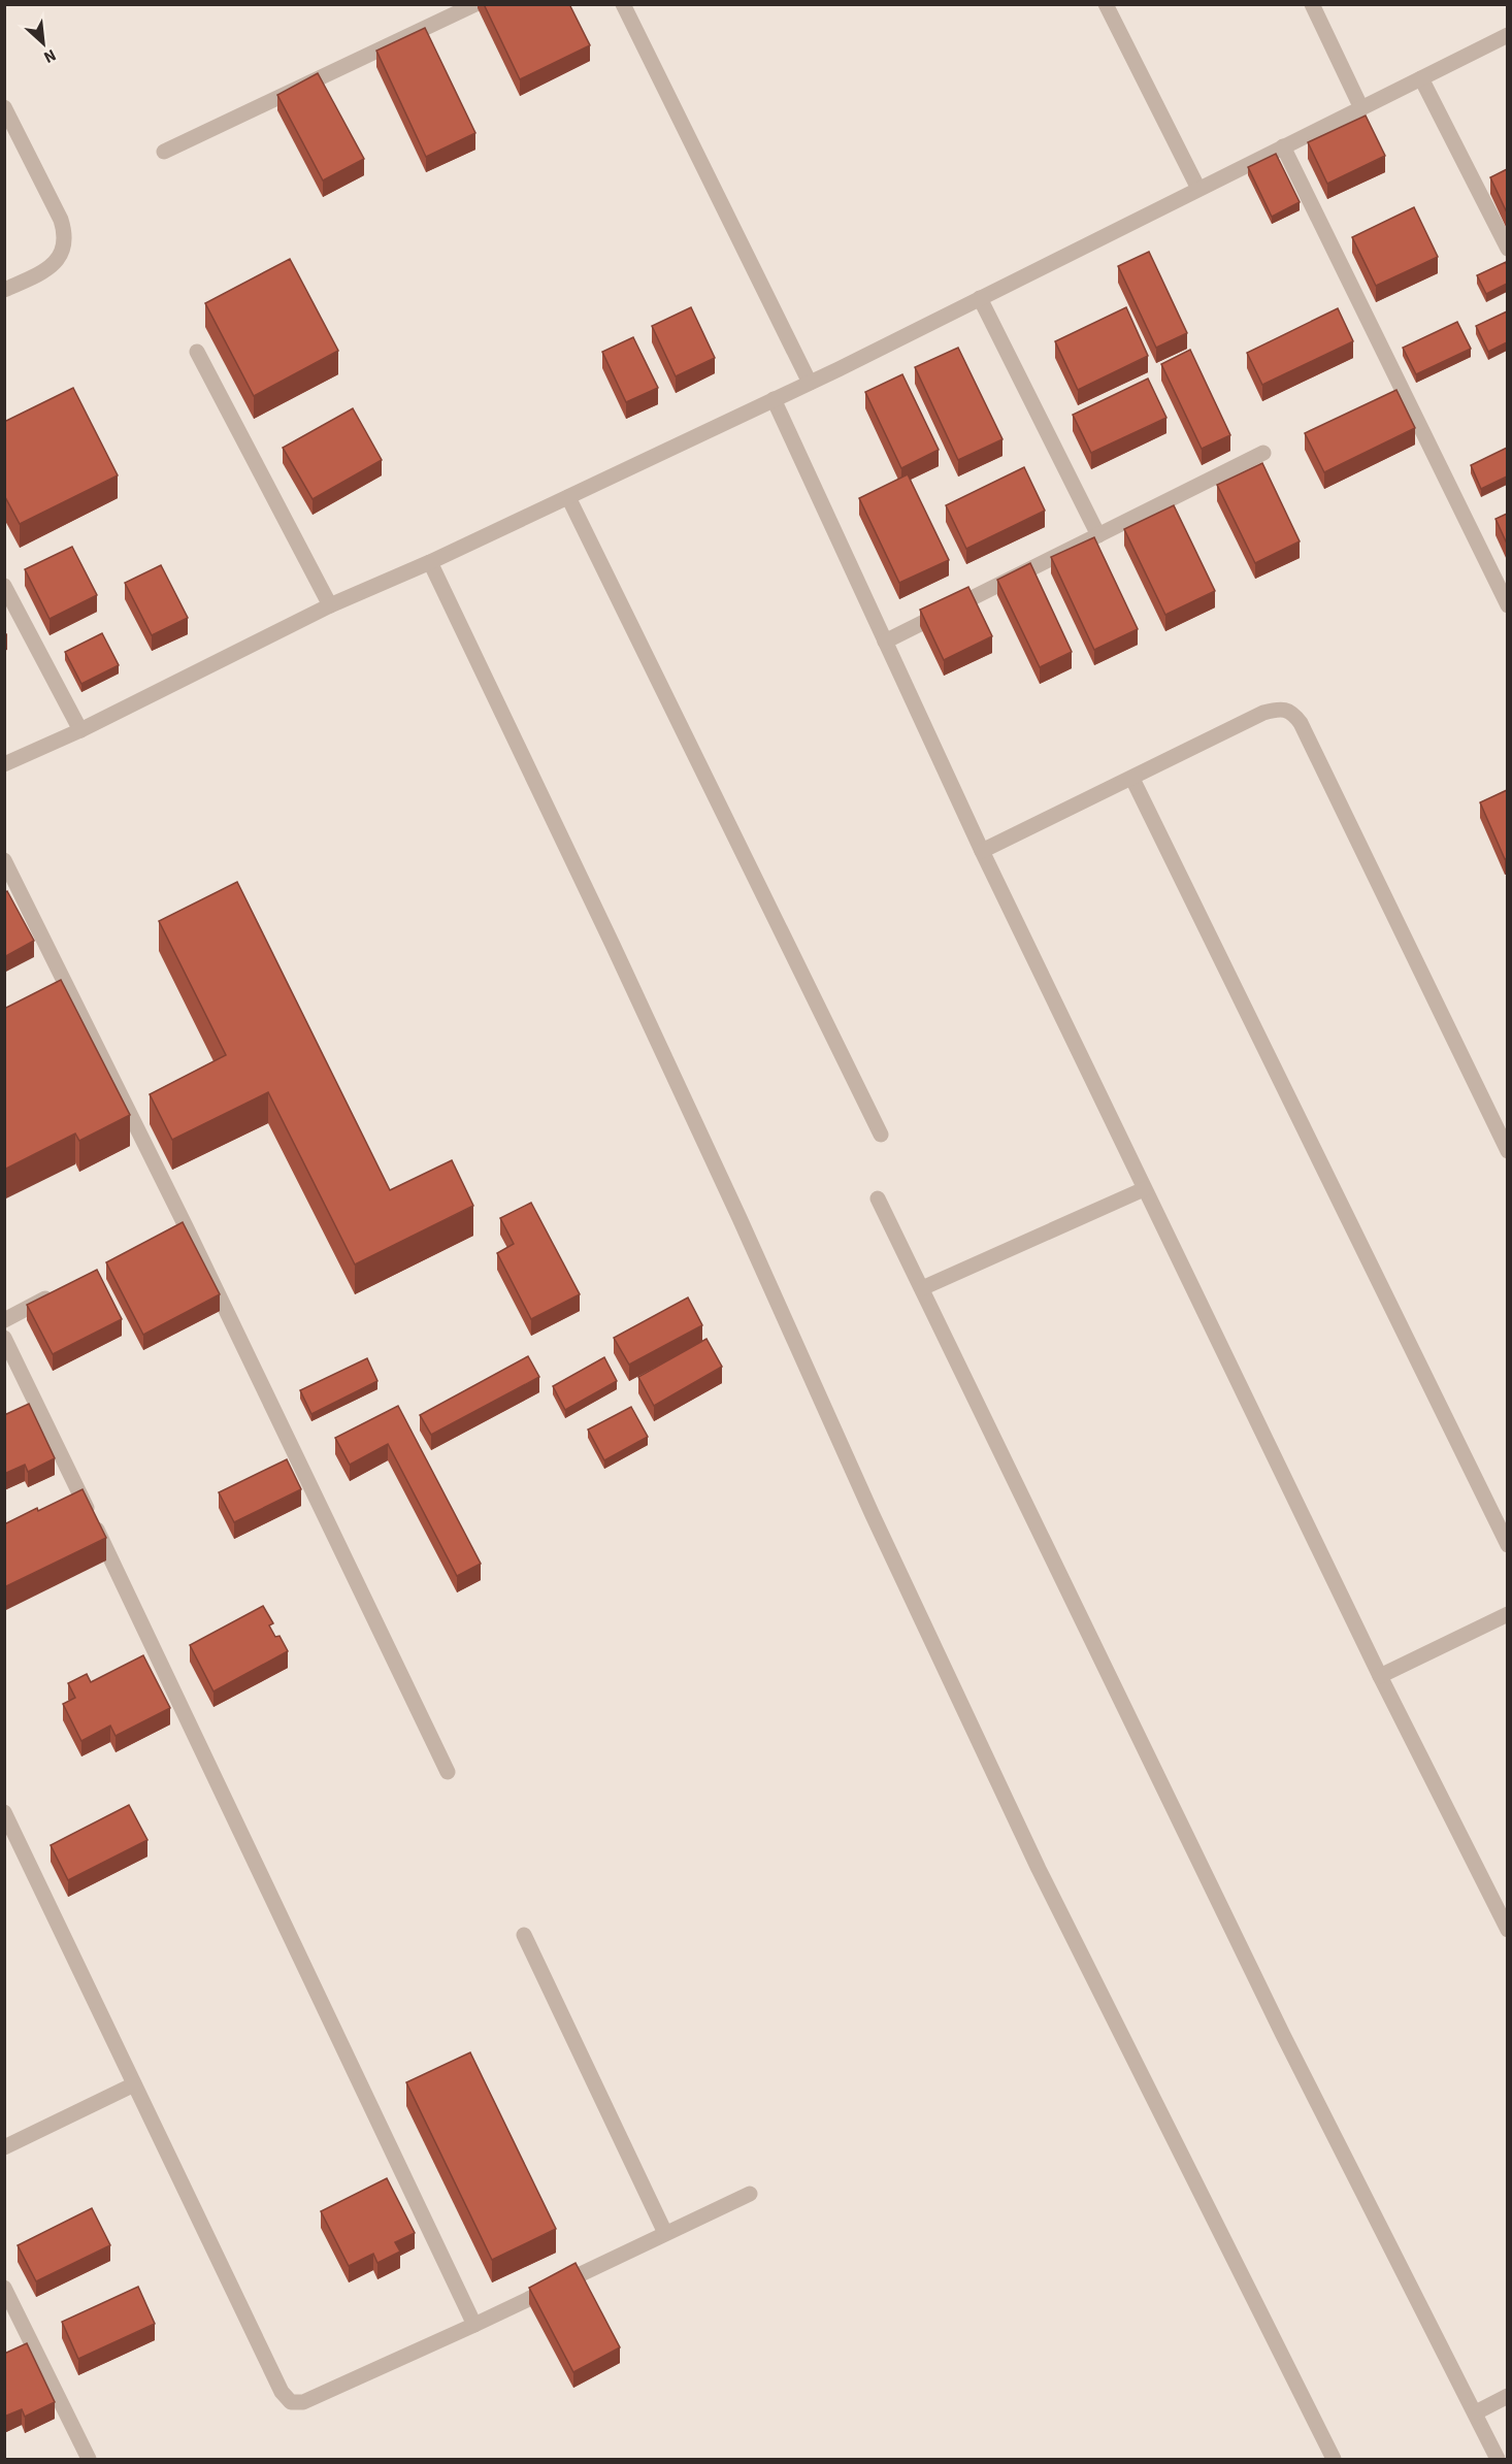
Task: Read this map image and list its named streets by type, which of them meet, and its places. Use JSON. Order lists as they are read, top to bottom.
{
  "north": "bottom right"
}
